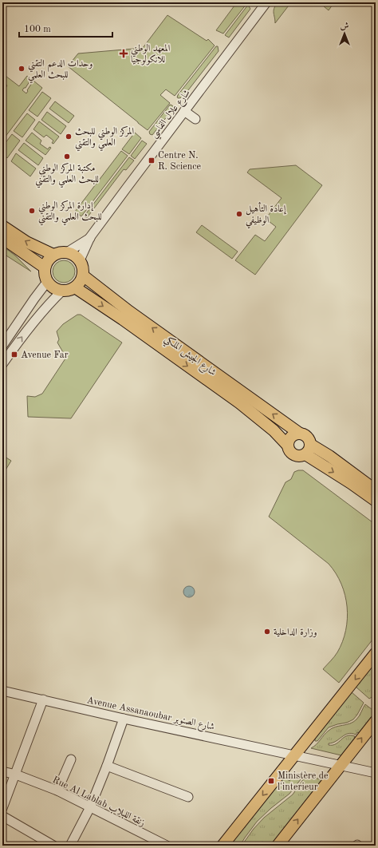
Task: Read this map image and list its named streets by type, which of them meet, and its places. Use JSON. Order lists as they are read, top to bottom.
{
  "streets": {
    "main road": ["شارع الجيش الملكي"],
    "street": ["شارع علال الفاسي", "Avenue Assanaoubar شارع الصنوبر", "Rue Al Lablab زنقة اللبلاب"]
  },
  "crossings": [
    ["شارع علال الفاسي", "شارع الجيش الملكي"]
  ],
  "places": {
    "health": ["المعهد الوطني للانكولوجيا"],
    "other": [
      "وحدات الدعم التقني للبحث العلمي",
      "المركز الوطني للبحث العلمي والتقني",
      "مكتبة المركز الوطني للبحث العلمي والتقني",
      "إدارة المركز الوطني للبحث العلمي والتقني",
      "إعادة التأهيل الوظيفي",
      "وزارة الداخلية"
    ],
    "transit": ["Centre N. R. Science", "Avenue Far", "Ministère de l'interieur"]
  },
  "scale_bar": "100 m",
  "north": "top"
}
